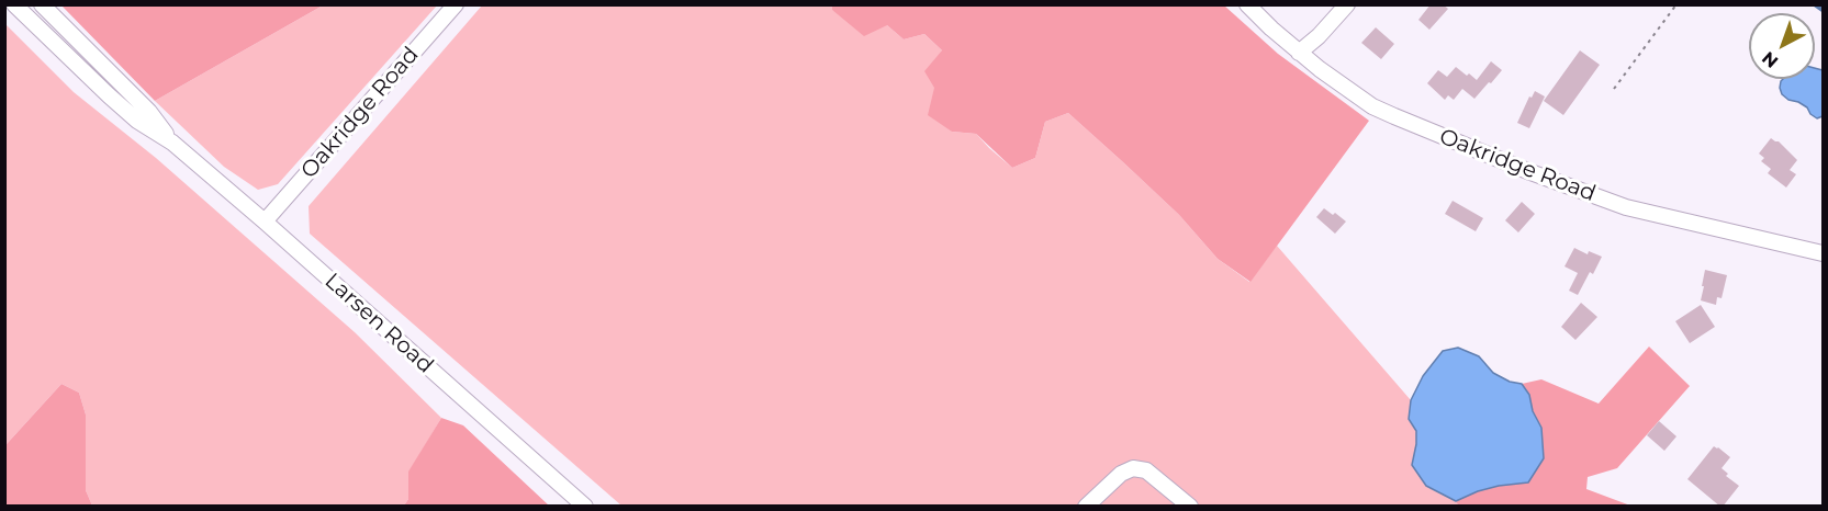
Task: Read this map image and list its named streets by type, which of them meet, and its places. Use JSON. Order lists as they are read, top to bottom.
{
  "streets": {
    "street": ["Oakridge Road", "Larsen Road"]
  },
  "crossings": [
    ["Oakridge Road", "Larsen Road"]
  ],
  "north": "bottom left"
}
